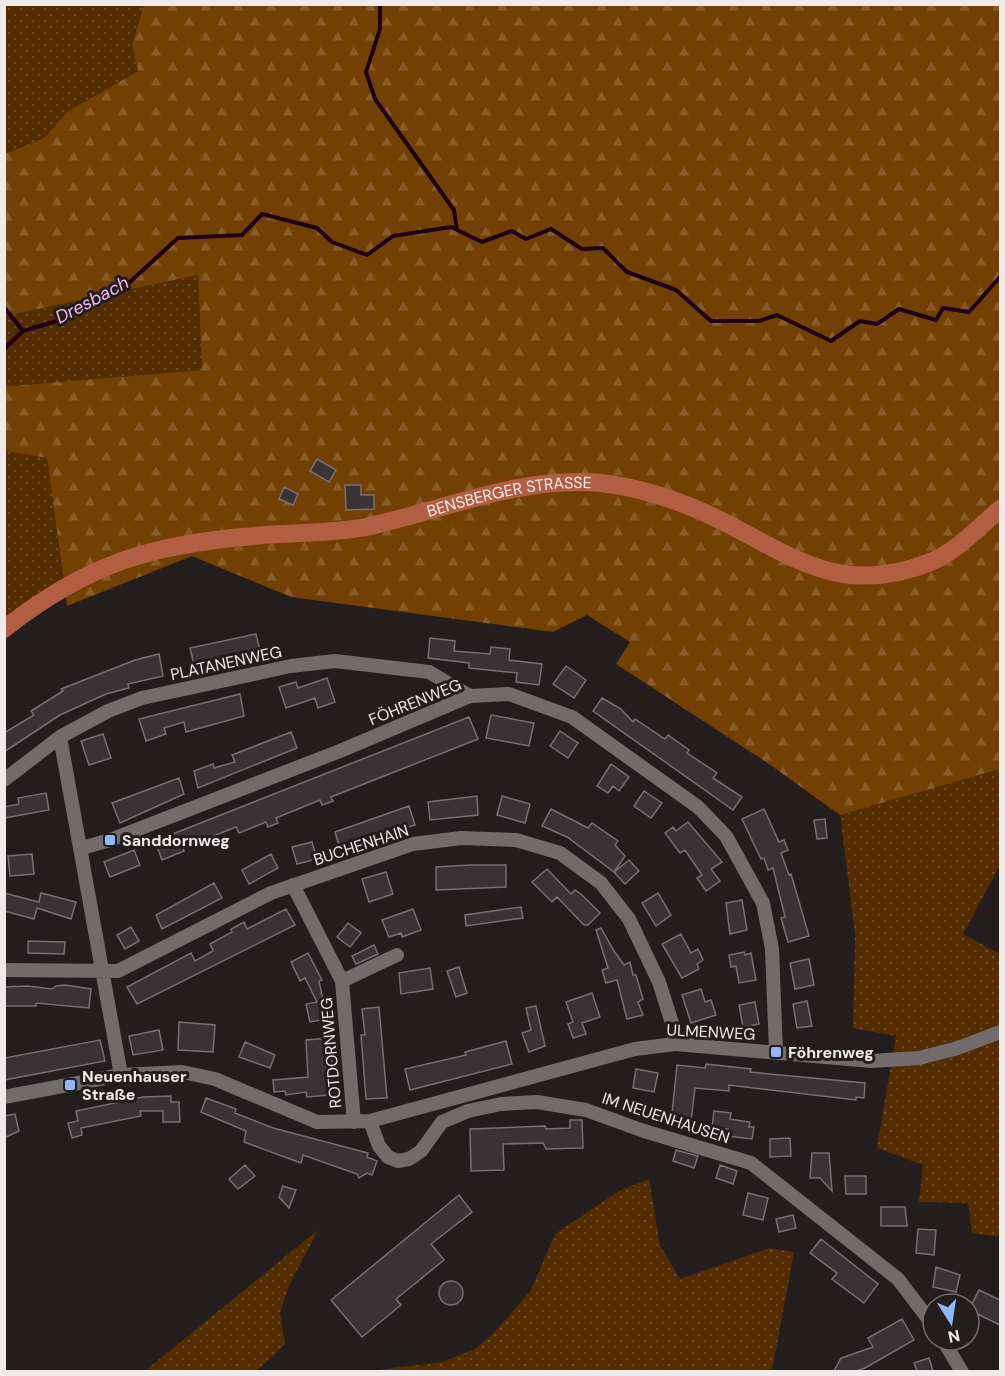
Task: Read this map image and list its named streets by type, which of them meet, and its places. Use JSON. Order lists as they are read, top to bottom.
{
  "streets": {
    "main road": ["BENSBERGER STRASSE"],
    "street": [
      "PLATANENWEG",
      "FÖHRENWEG",
      "BUCHENHAIN",
      "ULMENWEG",
      "ROTDORNWEG",
      "IM NEUENHAUSEN"
    ]
  },
  "crossings": [
    ["PLATANENWEG", "FÖHRENWEG"],
    ["FÖHRENWEG", "ULMENWEG"],
    ["BUCHENHAIN", "ULMENWEG"],
    ["BUCHENHAIN", "ROTDORNWEG"],
    ["ULMENWEG", "IM NEUENHAUSEN"]
  ],
  "water": ["Dresbach"],
  "places": {
    "transit": ["Sanddornweg", "Föhrenweg", "Neuenhauser Straße"]
  },
  "north": "bottom"
}
